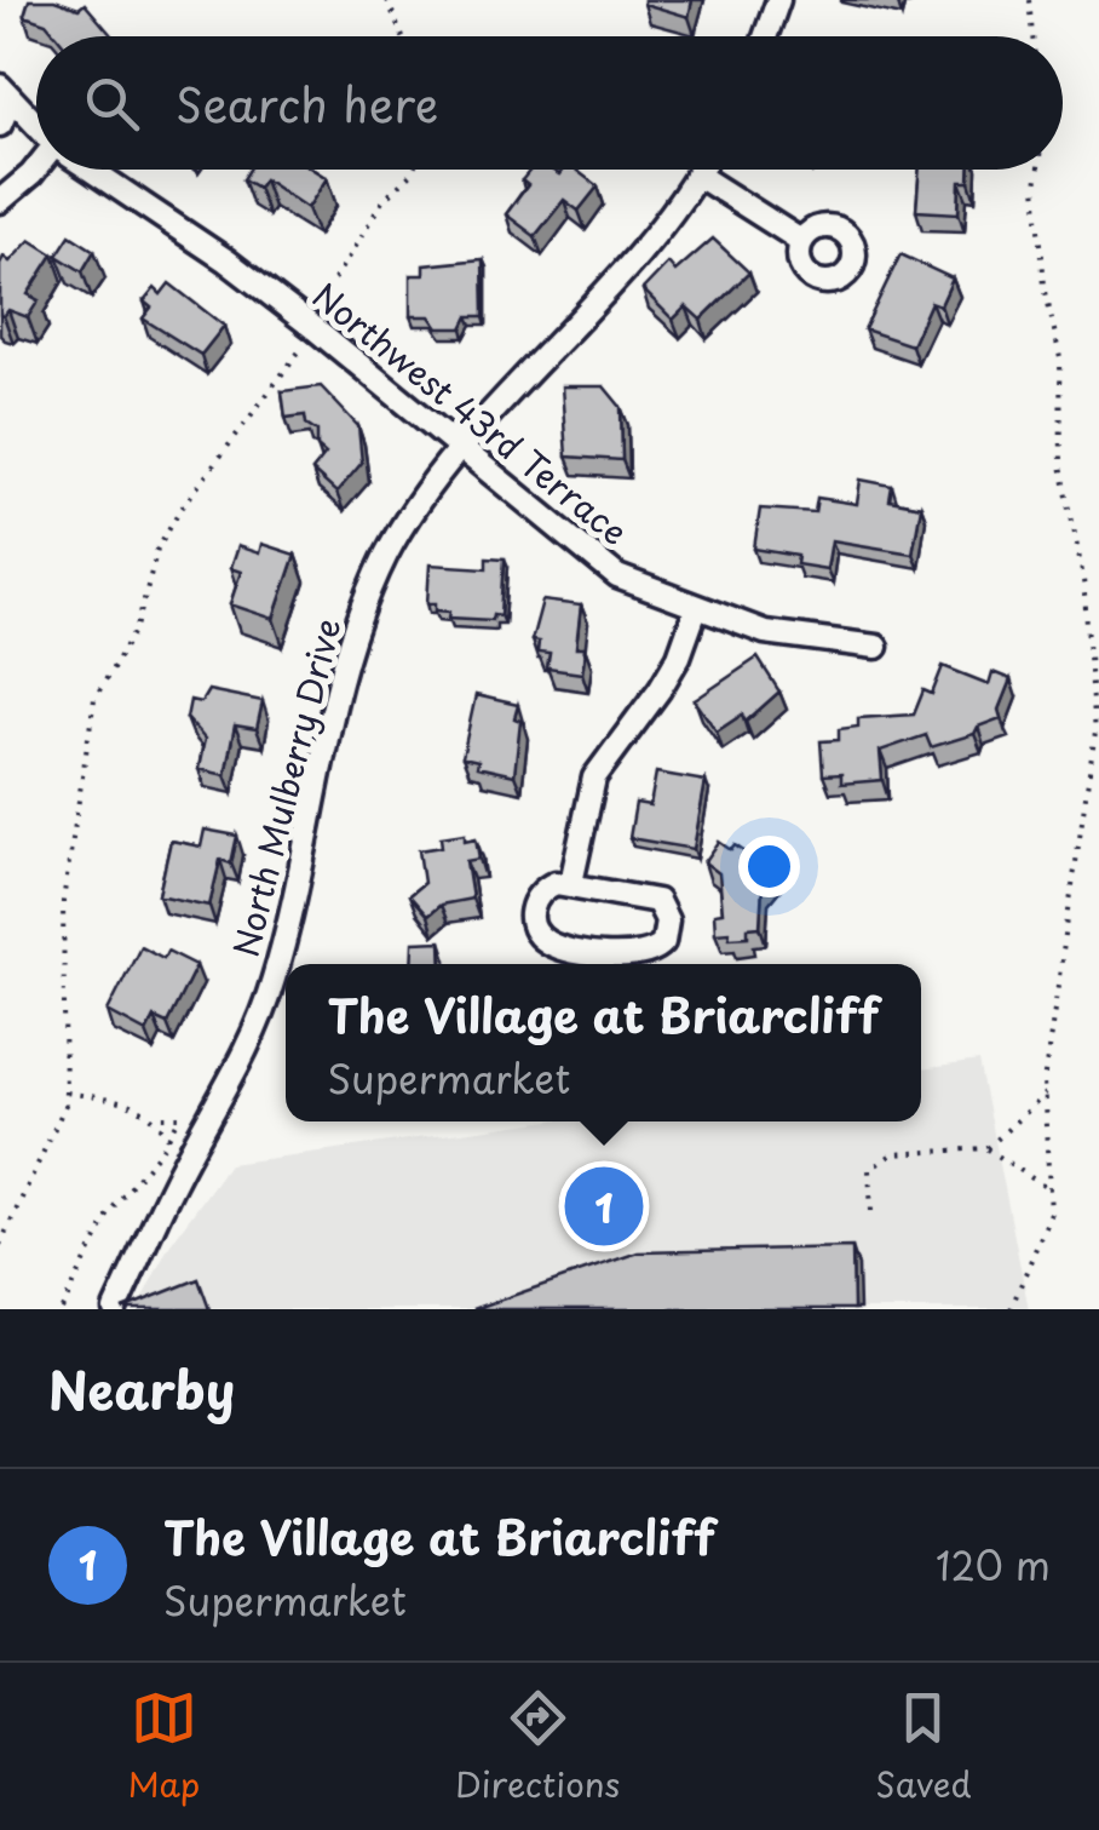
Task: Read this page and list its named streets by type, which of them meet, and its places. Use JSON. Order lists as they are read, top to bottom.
{
  "streets": {
    "street": ["Northwest 43rd Terrace", "North Mulberry Drive"]
  },
  "crossings": [
    ["Northwest 43rd Terrace", "North Mulberry Drive"]
  ],
  "page": {
    "search": "Search here",
    "popup": ["The Village at Briarcliff", "Supermarket"],
    "pins": "1",
    "heading": "Nearby",
    "list": [
      {
        "mark": "1",
        "name": "The Village at Briarcliff",
        "note": "Supermarket",
        "value": "120 m"
      }
    ],
    "nav": ["Map", "Directions", "Saved"]
  }
}
